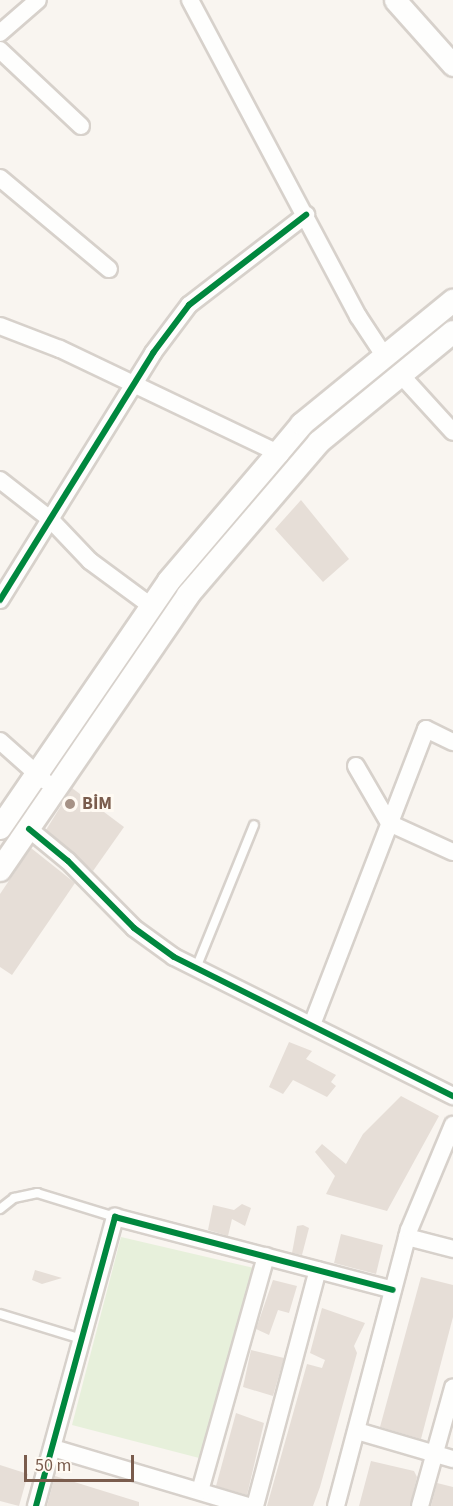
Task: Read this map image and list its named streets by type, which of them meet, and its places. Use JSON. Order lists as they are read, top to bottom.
{
  "places": ["BİM"],
  "scale_bar": "50 m"
}
